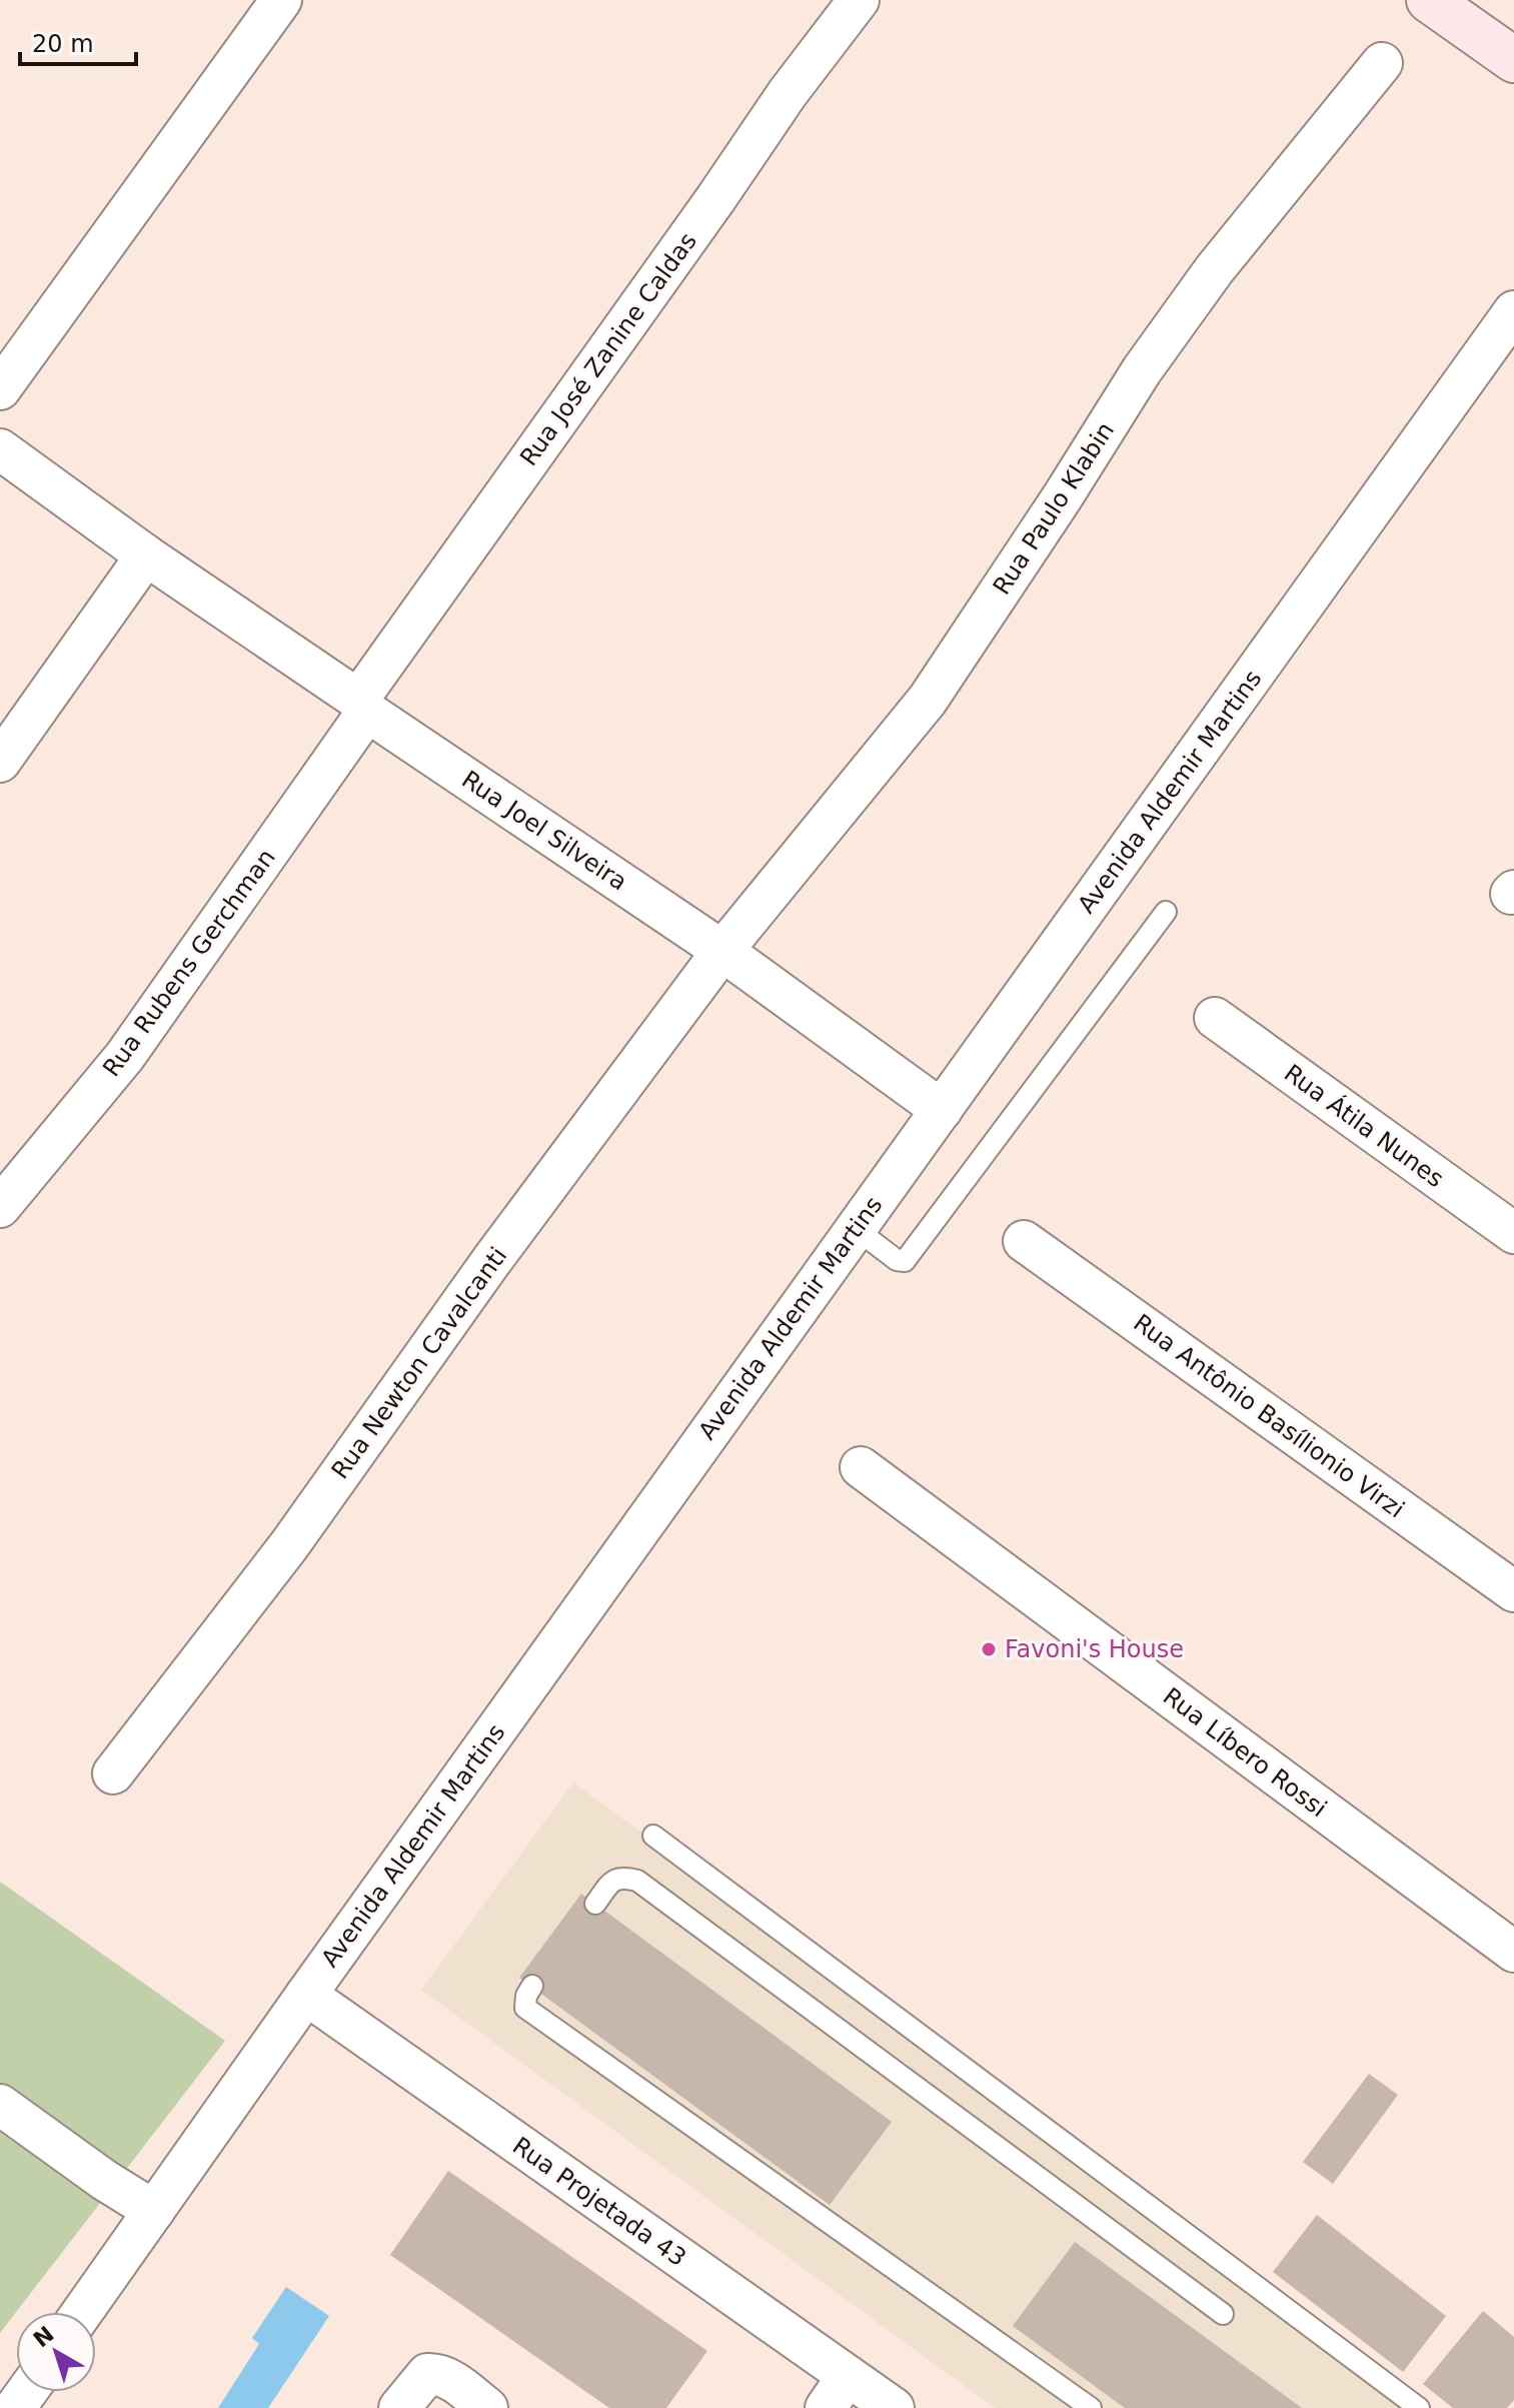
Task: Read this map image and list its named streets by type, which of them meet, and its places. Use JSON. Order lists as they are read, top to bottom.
{
  "streets": {
    "street": [
      "Rua José Zanine Caldas",
      "Rua Paulo Klabin",
      "Avenida Aldemir Martins",
      "Rua Joel Silveira",
      "Rua Rubens Gerchman",
      "Rua Átila Nunes",
      "Rua Newton Cavalcanti",
      "Rua Antônio Basílionio Virzi",
      "Rua Líbero Rossi",
      "Rua Projetada 43"
    ]
  },
  "crossings": [
    ["Rua José Zanine Caldas", "Rua Joel Silveira"],
    ["Rua José Zanine Caldas", "Rua Rubens Gerchman"],
    ["Rua Paulo Klabin", "Rua Joel Silveira"],
    ["Rua Paulo Klabin", "Rua Newton Cavalcanti"],
    ["Avenida Aldemir Martins", "Rua Joel Silveira"],
    ["Avenida Aldemir Martins", "Rua Projetada 43"],
    ["Rua Joel Silveira", "Rua Rubens Gerchman"],
    ["Rua Joel Silveira", "Rua Newton Cavalcanti"]
  ],
  "places": ["Favoni's House"],
  "scale_bar": "20 m",
  "north": "top left"
}
